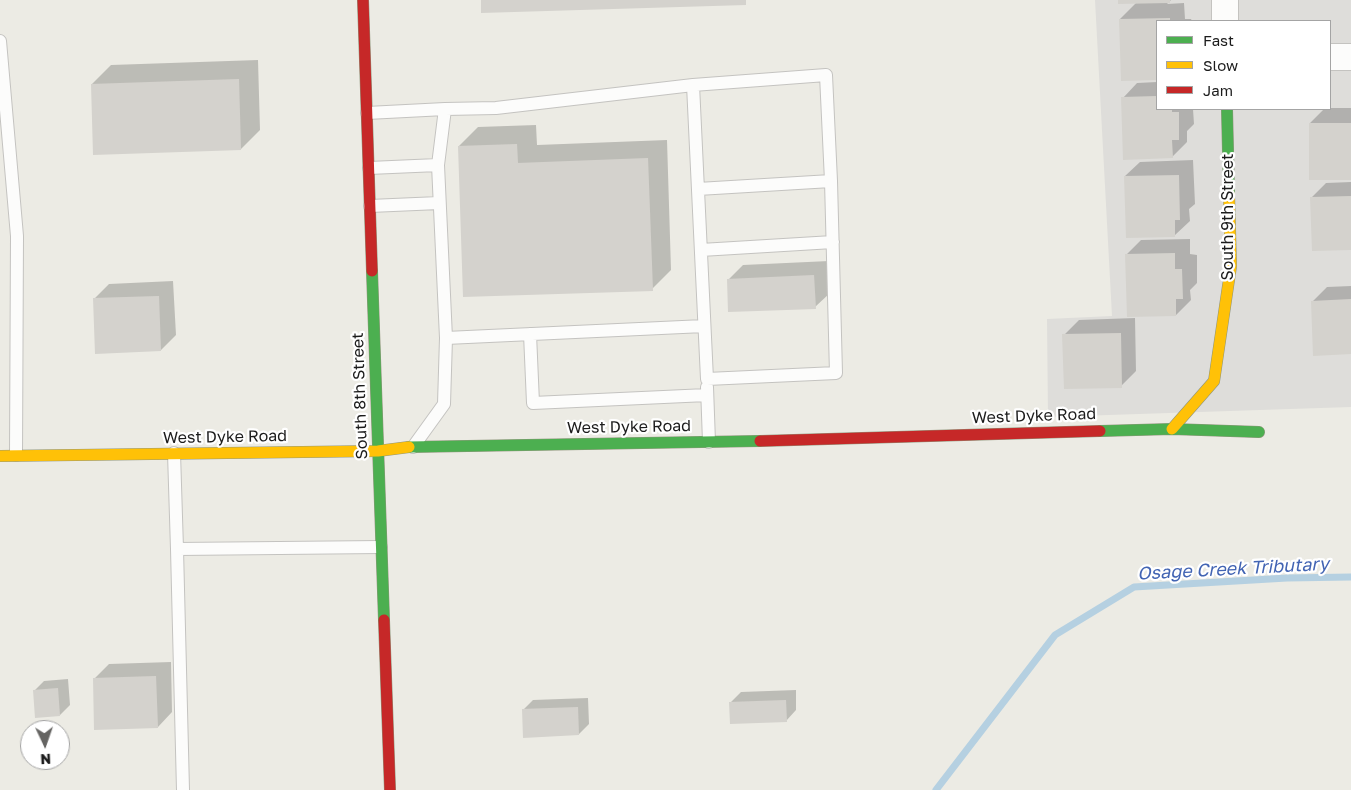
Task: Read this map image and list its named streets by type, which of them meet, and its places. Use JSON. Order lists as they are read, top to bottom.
{
  "streets": {
    "street": ["South 9th Street", "South 8th Street", "West Dyke Road"]
  },
  "crossings": [
    ["South 9th Street", "West Dyke Road"],
    ["South 8th Street", "West Dyke Road"]
  ],
  "water": ["Osage Creek Tributary"],
  "legend": ["Fast", "Slow", "Jam"],
  "north": "bottom"
}
